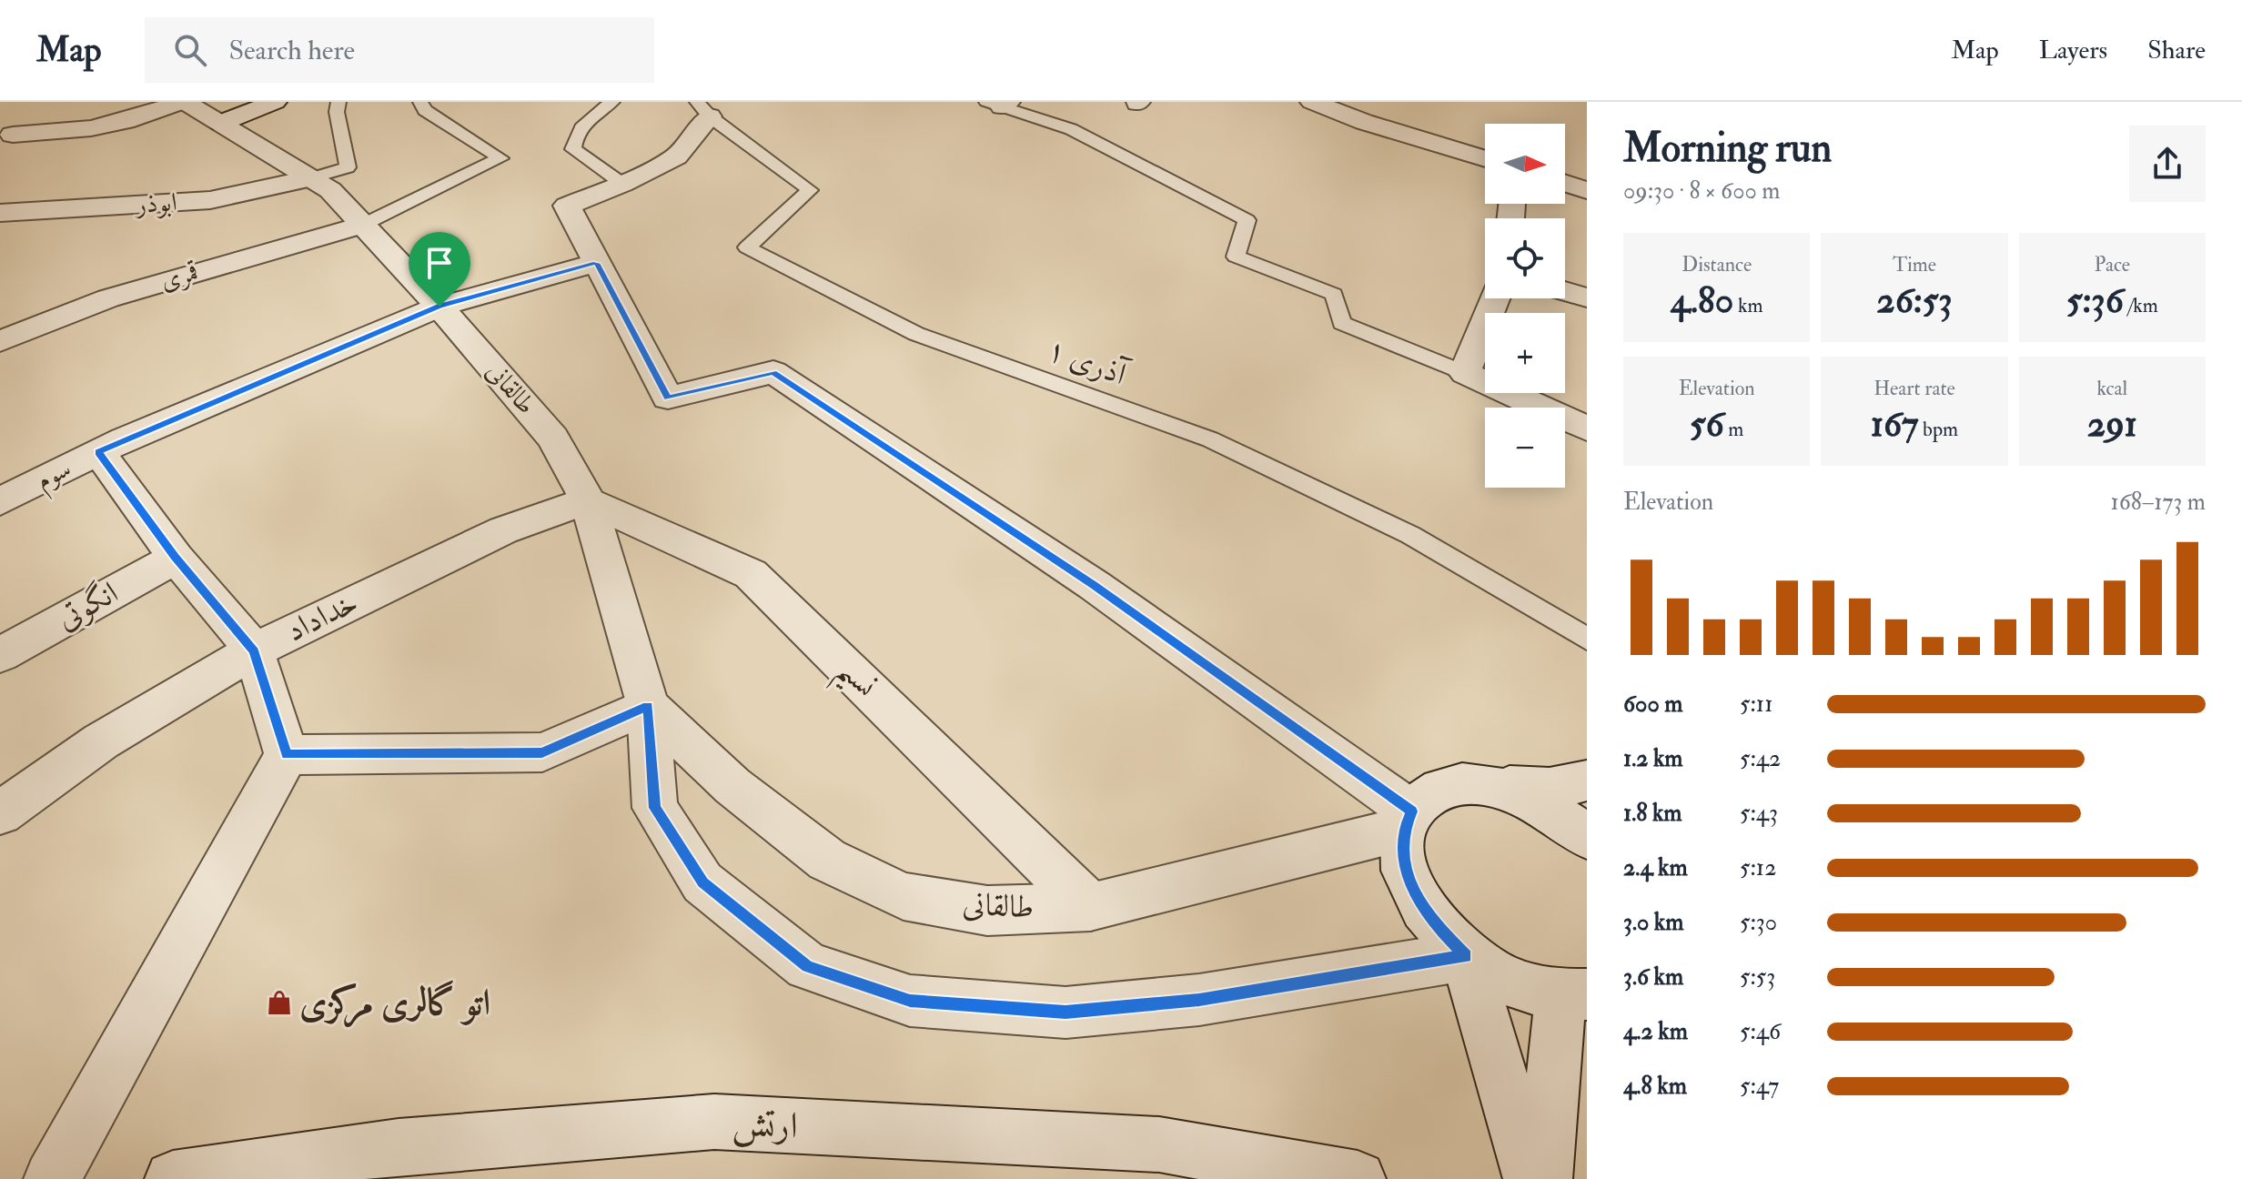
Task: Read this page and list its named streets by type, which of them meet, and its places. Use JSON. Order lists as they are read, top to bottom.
{
  "streets": {
    "street": [
      "ابوذر",
      "قمری",
      "طالقانی",
      "سوم",
      "انگوتی",
      "خداداد",
      "نسیم",
      "ارتش"
    ],
    "lane": ["آذری ۱"]
  },
  "crossings": [
    ["ابوذر", "طالقانی"],
    ["قمری", "طالقانی"],
    ["طالقانی", "سوم"],
    ["طالقانی", "خداداد"],
    ["طالقانی", "نسیم"],
    ["خداداد", "نسیم"]
  ],
  "places": {
    "shop": ["اتو گالری مرکزی"]
  },
  "north": "right",
  "page": {
    "header": "Map",
    "search": "Search here",
    "nav": ["Map", "Layers", "Share"],
    "heading": ["Morning run", "09:30 · 8 × 600 m"],
    "map_buttons": ["+", "−"],
    "stats": [
      ["Distance", "4.80 km"],
      ["Time", "26:53"],
      ["Pace", "5:36 /km"],
      ["Elevation", "56 m"],
      ["Heart rate", "167 bpm"],
      ["kcal", "291"]
    ],
    "chart": ["Elevation", "168–173 m"],
    "list": [
      {
        "name": "600 m",
        "note": "5:11"
      },
      {
        "name": "1.2 km",
        "note": "5:42"
      },
      {
        "name": "1.8 km",
        "note": "5:43"
      },
      {
        "name": "2.4 km",
        "note": "5:12"
      },
      {
        "name": "3.0 km",
        "note": "5:30"
      },
      {
        "name": "3.6 km",
        "note": "5:53"
      },
      {
        "name": "4.2 km",
        "note": "5:46"
      },
      {
        "name": "4.8 km",
        "note": "5:47"
      }
    ]
  }
}
